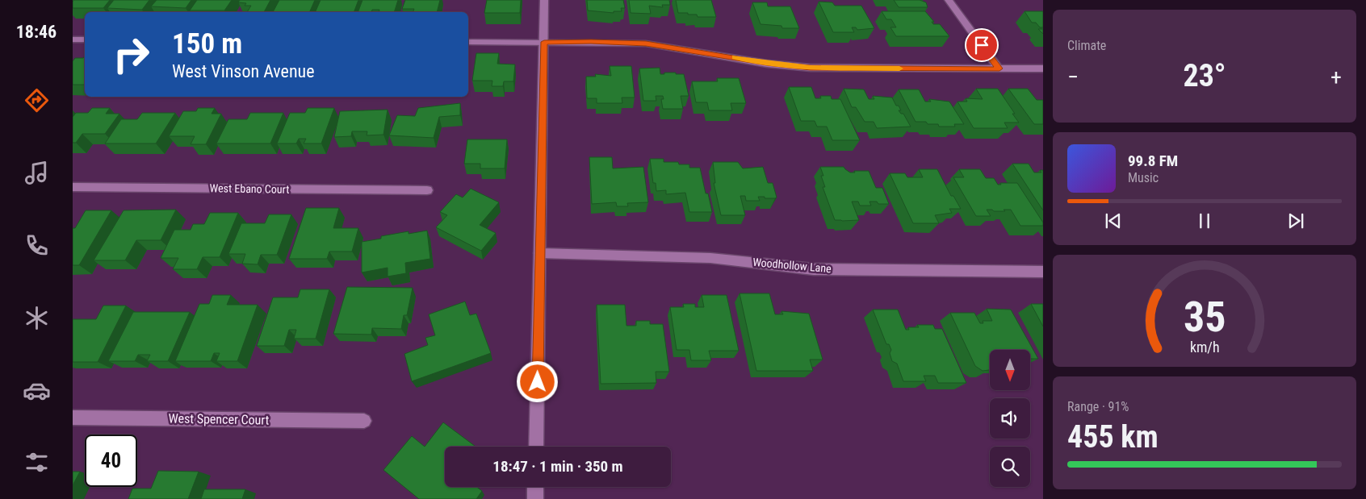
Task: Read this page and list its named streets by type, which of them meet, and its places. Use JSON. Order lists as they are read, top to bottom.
{
  "streets": {
    "street": ["West Ebano Court", "Woodhollow Lane", "West Spencer Court"]
  },
  "north": "bottom",
  "page": {
    "tabs": "18:46",
    "tile": [
      "Climate",
      ["Range · 91%", "455 km"]
    ],
    "turn": ["150 m", "West Vinson Avenue"],
    "heat": ["−", "23°", "+"],
    "song": ["99.8 FM", "Music"],
    "limit": "40",
    "trip": "18:47 · 1 min · 350 m",
    "gauge": ["35", "km/h"]
  }
}
